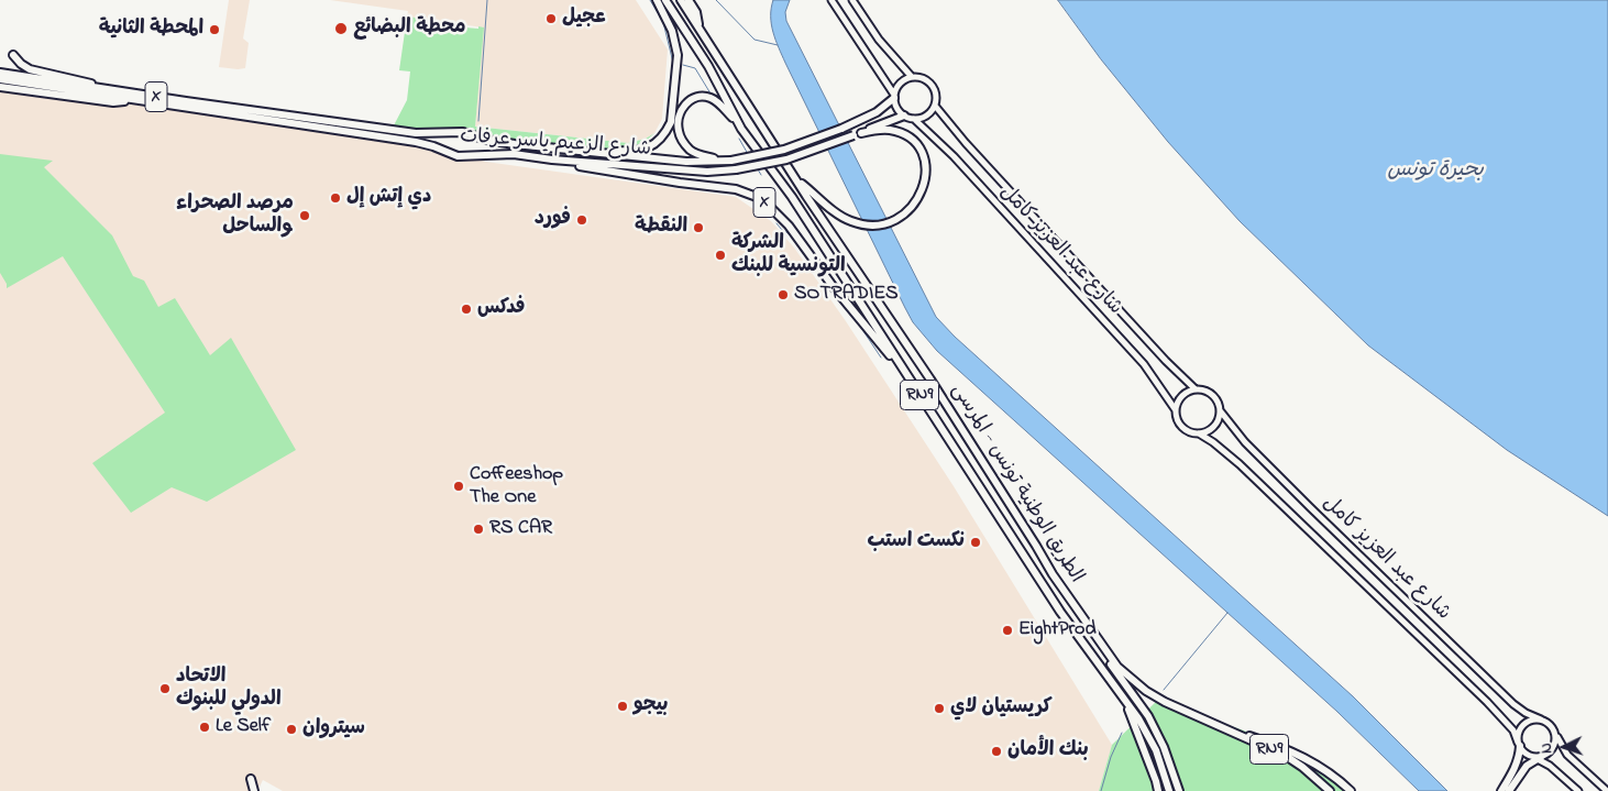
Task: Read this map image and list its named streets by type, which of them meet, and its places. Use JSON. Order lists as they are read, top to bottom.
{
  "streets": {
    "highway": [
      "X",
      "شارع الزعيم ياسر عرفات",
      "RN9",
      "الطريق الوطنية تونس - المرسى"
    ],
    "main road": ["شارع عبد العزيز كامل"]
  },
  "crossings": [
    ["X", "شارع الزعيم ياسر عرفات"],
    ["X", "الطريق الوطنية تونس - المرسى"],
    ["شارع الزعيم ياسر عرفات", "شارع عبد العزيز كامل"],
    ["RN9", "الطريق الوطنية تونس - المرسى"]
  ],
  "water": ["بحيرة تونس"],
  "places": [
    "عجيل",
    "محطة البضائع",
    "المحطة الثانية",
    "دي إتش إل",
    "مرصد الصحراء والساحل",
    "فورد",
    "النقطة",
    "الشركة التونسية للبنك",
    "SOTRADIES",
    "فدكس",
    "Coffeeshop The One",
    "RS CAR",
    "نكست استب",
    "EightProd",
    "الاتحاد الدولي للبنوك",
    "بيجو",
    "كريستيان لاي",
    "Le Self",
    "سيتروان",
    "بنك الأمان"
  ],
  "north": "left"
}
